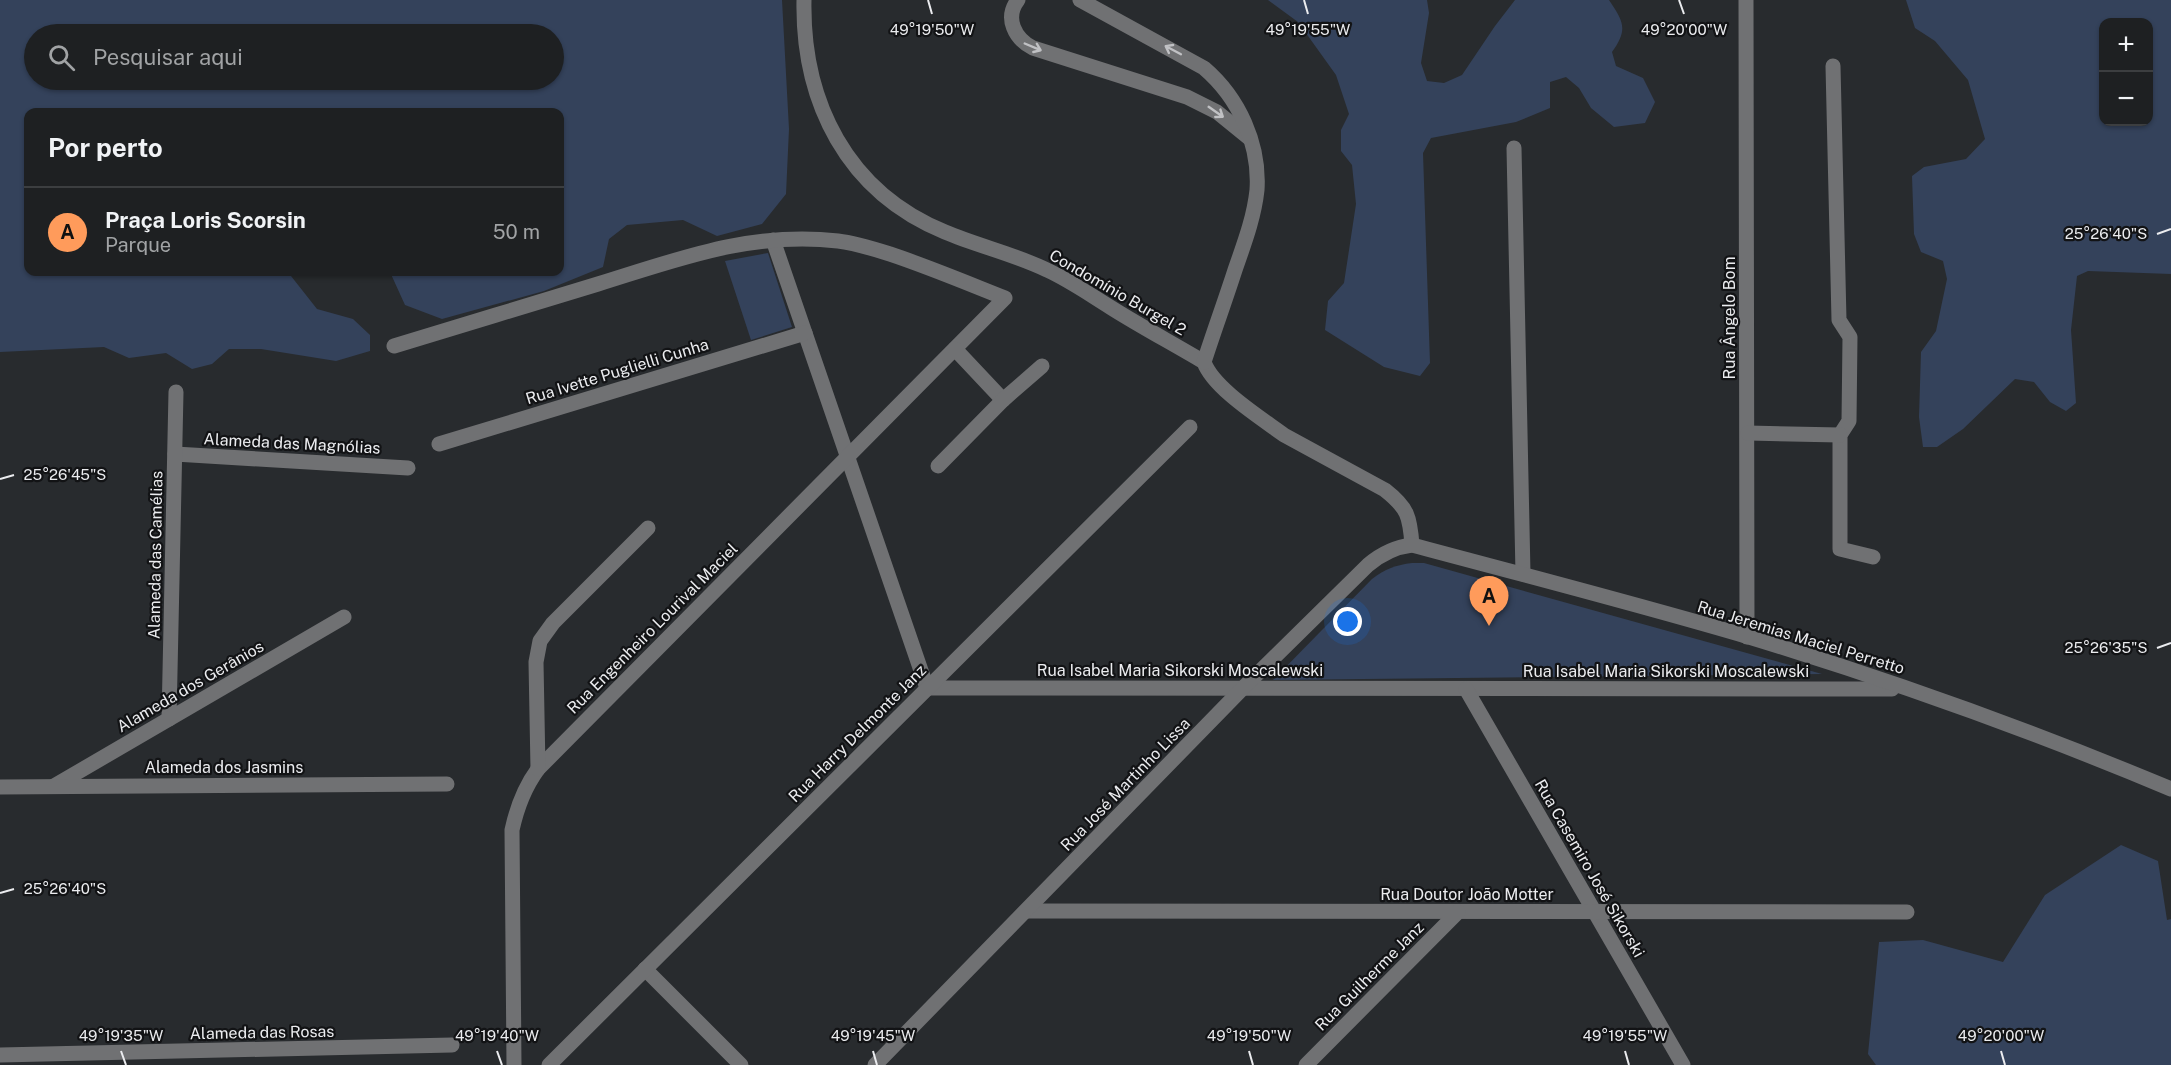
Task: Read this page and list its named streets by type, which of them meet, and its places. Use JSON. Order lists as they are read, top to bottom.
{
  "streets": {
    "street": [
      "Condomínio Burgel 2",
      "Rua Ângelo Bom",
      "Rua Ivette Puglielli Cunha",
      "Alameda das Magnólias",
      "Alameda das Camélias",
      "Rua Engenheiro Lourival Maciel",
      "Rua Jeremias Maciel Perretto",
      "Rua Isabel Maria Sikorski Moscalewski",
      "Alameda dos Gerânios",
      "Rua Harry Delmonte Janz",
      "Alameda dos Jasmins",
      "Rua José Martinho Lissa",
      "Rua Casemiro José Sikorski",
      "Rua Doutor João Motter",
      "Rua Guilherme Janz",
      "Alameda das Rosas"
    ]
  },
  "crossings": [
    ["Condomínio Burgel 2", "Rua Jeremias Maciel Perretto"],
    ["Condomínio Burgel 2", "Rua José Martinho Lissa"],
    ["Rua Ângelo Bom", "Rua Jeremias Maciel Perretto"],
    ["Alameda das Magnólias", "Alameda das Camélias"],
    ["Alameda das Camélias", "Alameda dos Gerânios"],
    ["Rua Jeremias Maciel Perretto", "Rua Isabel Maria Sikorski Moscalewski"],
    ["Rua Jeremias Maciel Perretto", "Rua José Martinho Lissa"],
    ["Rua Isabel Maria Sikorski Moscalewski", "Rua Harry Delmonte Janz"],
    ["Rua Isabel Maria Sikorski Moscalewski", "Rua José Martinho Lissa"],
    ["Rua Isabel Maria Sikorski Moscalewski", "Rua Casemiro José Sikorski"],
    ["Alameda dos Gerânios", "Alameda dos Jasmins"],
    ["Rua José Martinho Lissa", "Rua Doutor João Motter"],
    ["Rua Casemiro José Sikorski", "Rua Doutor João Motter"],
    ["Rua Doutor João Motter", "Rua Guilherme Janz"]
  ],
  "page": {
    "map_buttons": ["+", "−"],
    "search": "Pesquisar aqui",
    "heading": "Por perto",
    "list": [
      {
        "mark": "A",
        "name": "Praça Loris Scorsin",
        "note": "Parque",
        "value": "50 m"
      }
    ],
    "pins": "A"
  },
  "coordinates": [
    "49°19'50\"W",
    "49°19'55\"W",
    "49°20'00\"W",
    "25°26'40\"S",
    "25°26'45\"S",
    "25°26'35\"S",
    "49°19'35\"W",
    "49°19'40\"W",
    "49°19'45\"W"
  ]
}
